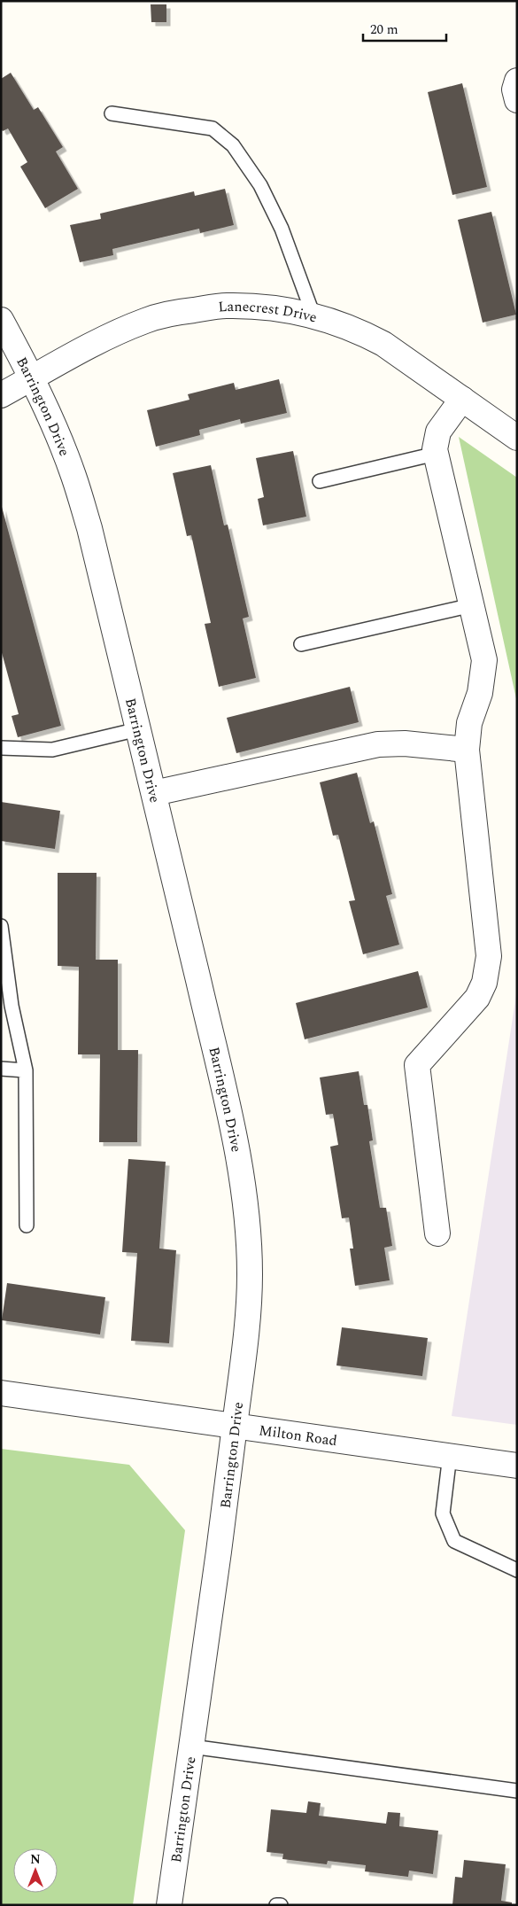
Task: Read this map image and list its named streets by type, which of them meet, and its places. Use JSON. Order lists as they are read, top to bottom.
{
  "streets": {
    "street": ["Lanecrest Drive", "Barrington Drive", "Milton Road"]
  },
  "crossings": [
    ["Lanecrest Drive", "Barrington Drive"],
    ["Barrington Drive", "Milton Road"]
  ],
  "scale_bar": "20 m",
  "north": "top"
}
